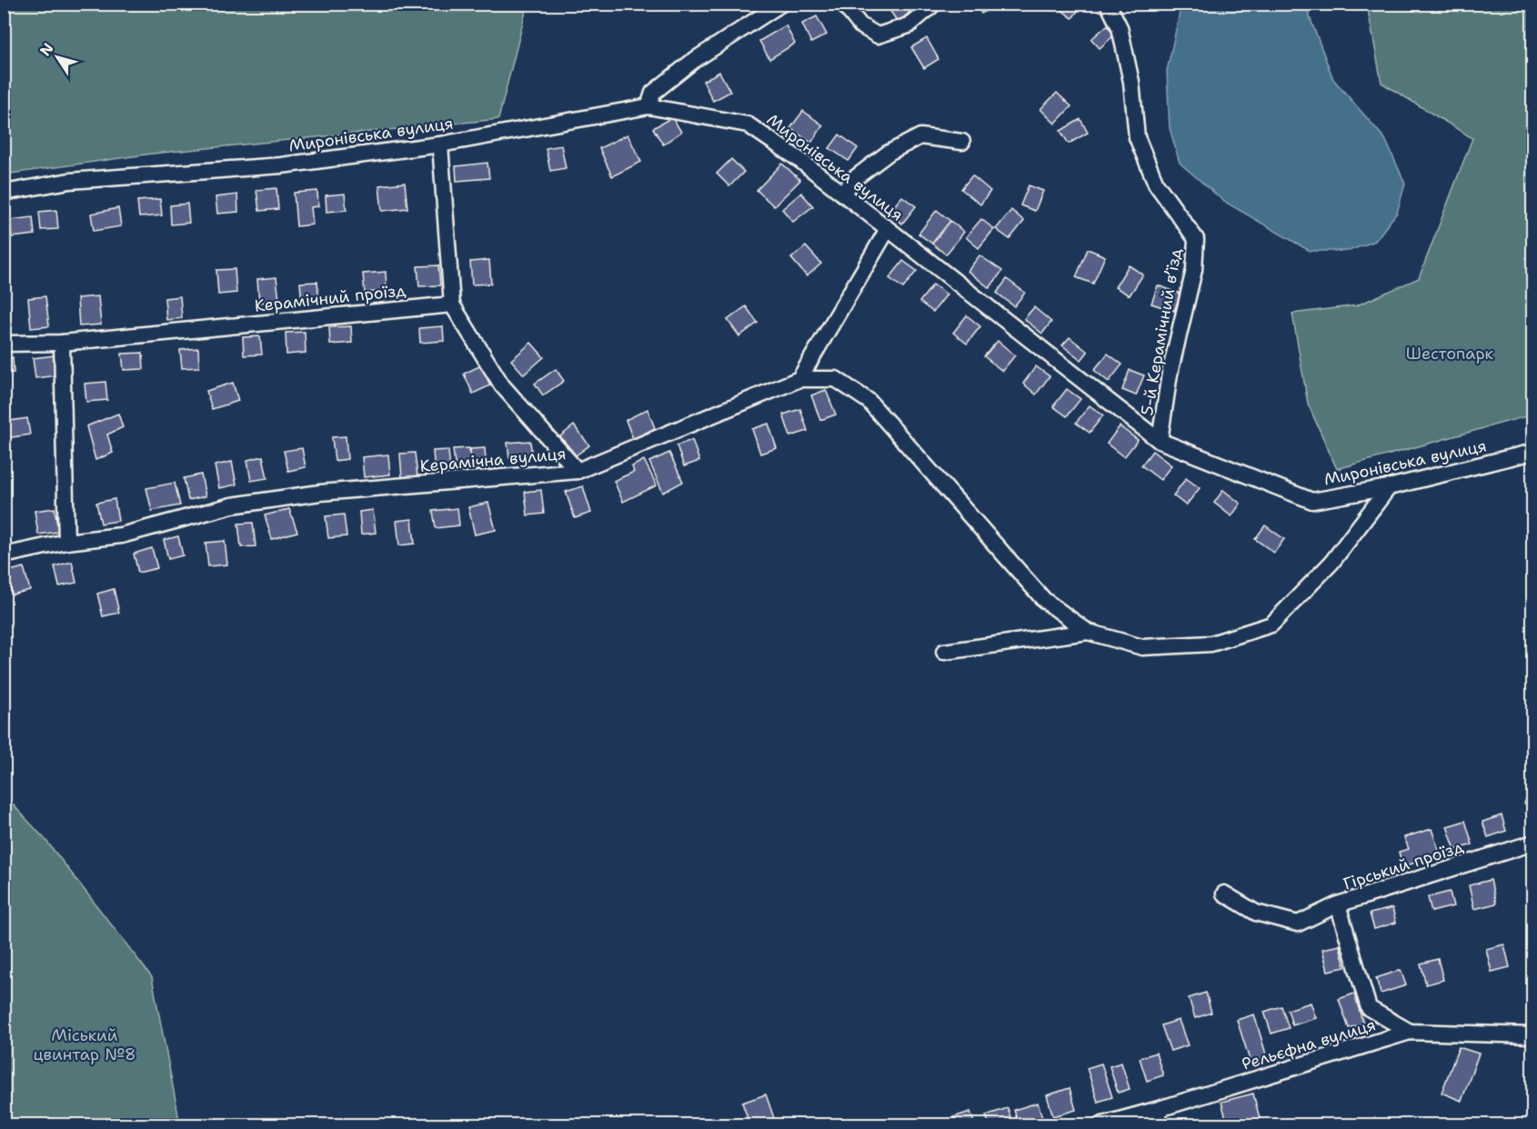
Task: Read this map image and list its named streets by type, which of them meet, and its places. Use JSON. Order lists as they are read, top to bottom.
{
  "streets": {
    "street": [
      "Миронівська вулиця",
      "Керамічний проїзд",
      "5-й Керамічний в’їзд",
      "Керамічна вулиця",
      "Гірський проїзд",
      "Рельєфна вулиця"
    ]
  },
  "crossings": [
    ["Миронівська вулиця", "5-й Керамічний в’їзд"],
    ["Гірський проїзд", "Рельєфна вулиця"]
  ],
  "parks": ["Шестопарк", "Міський цвинтар №8"],
  "north": "top left"
}
